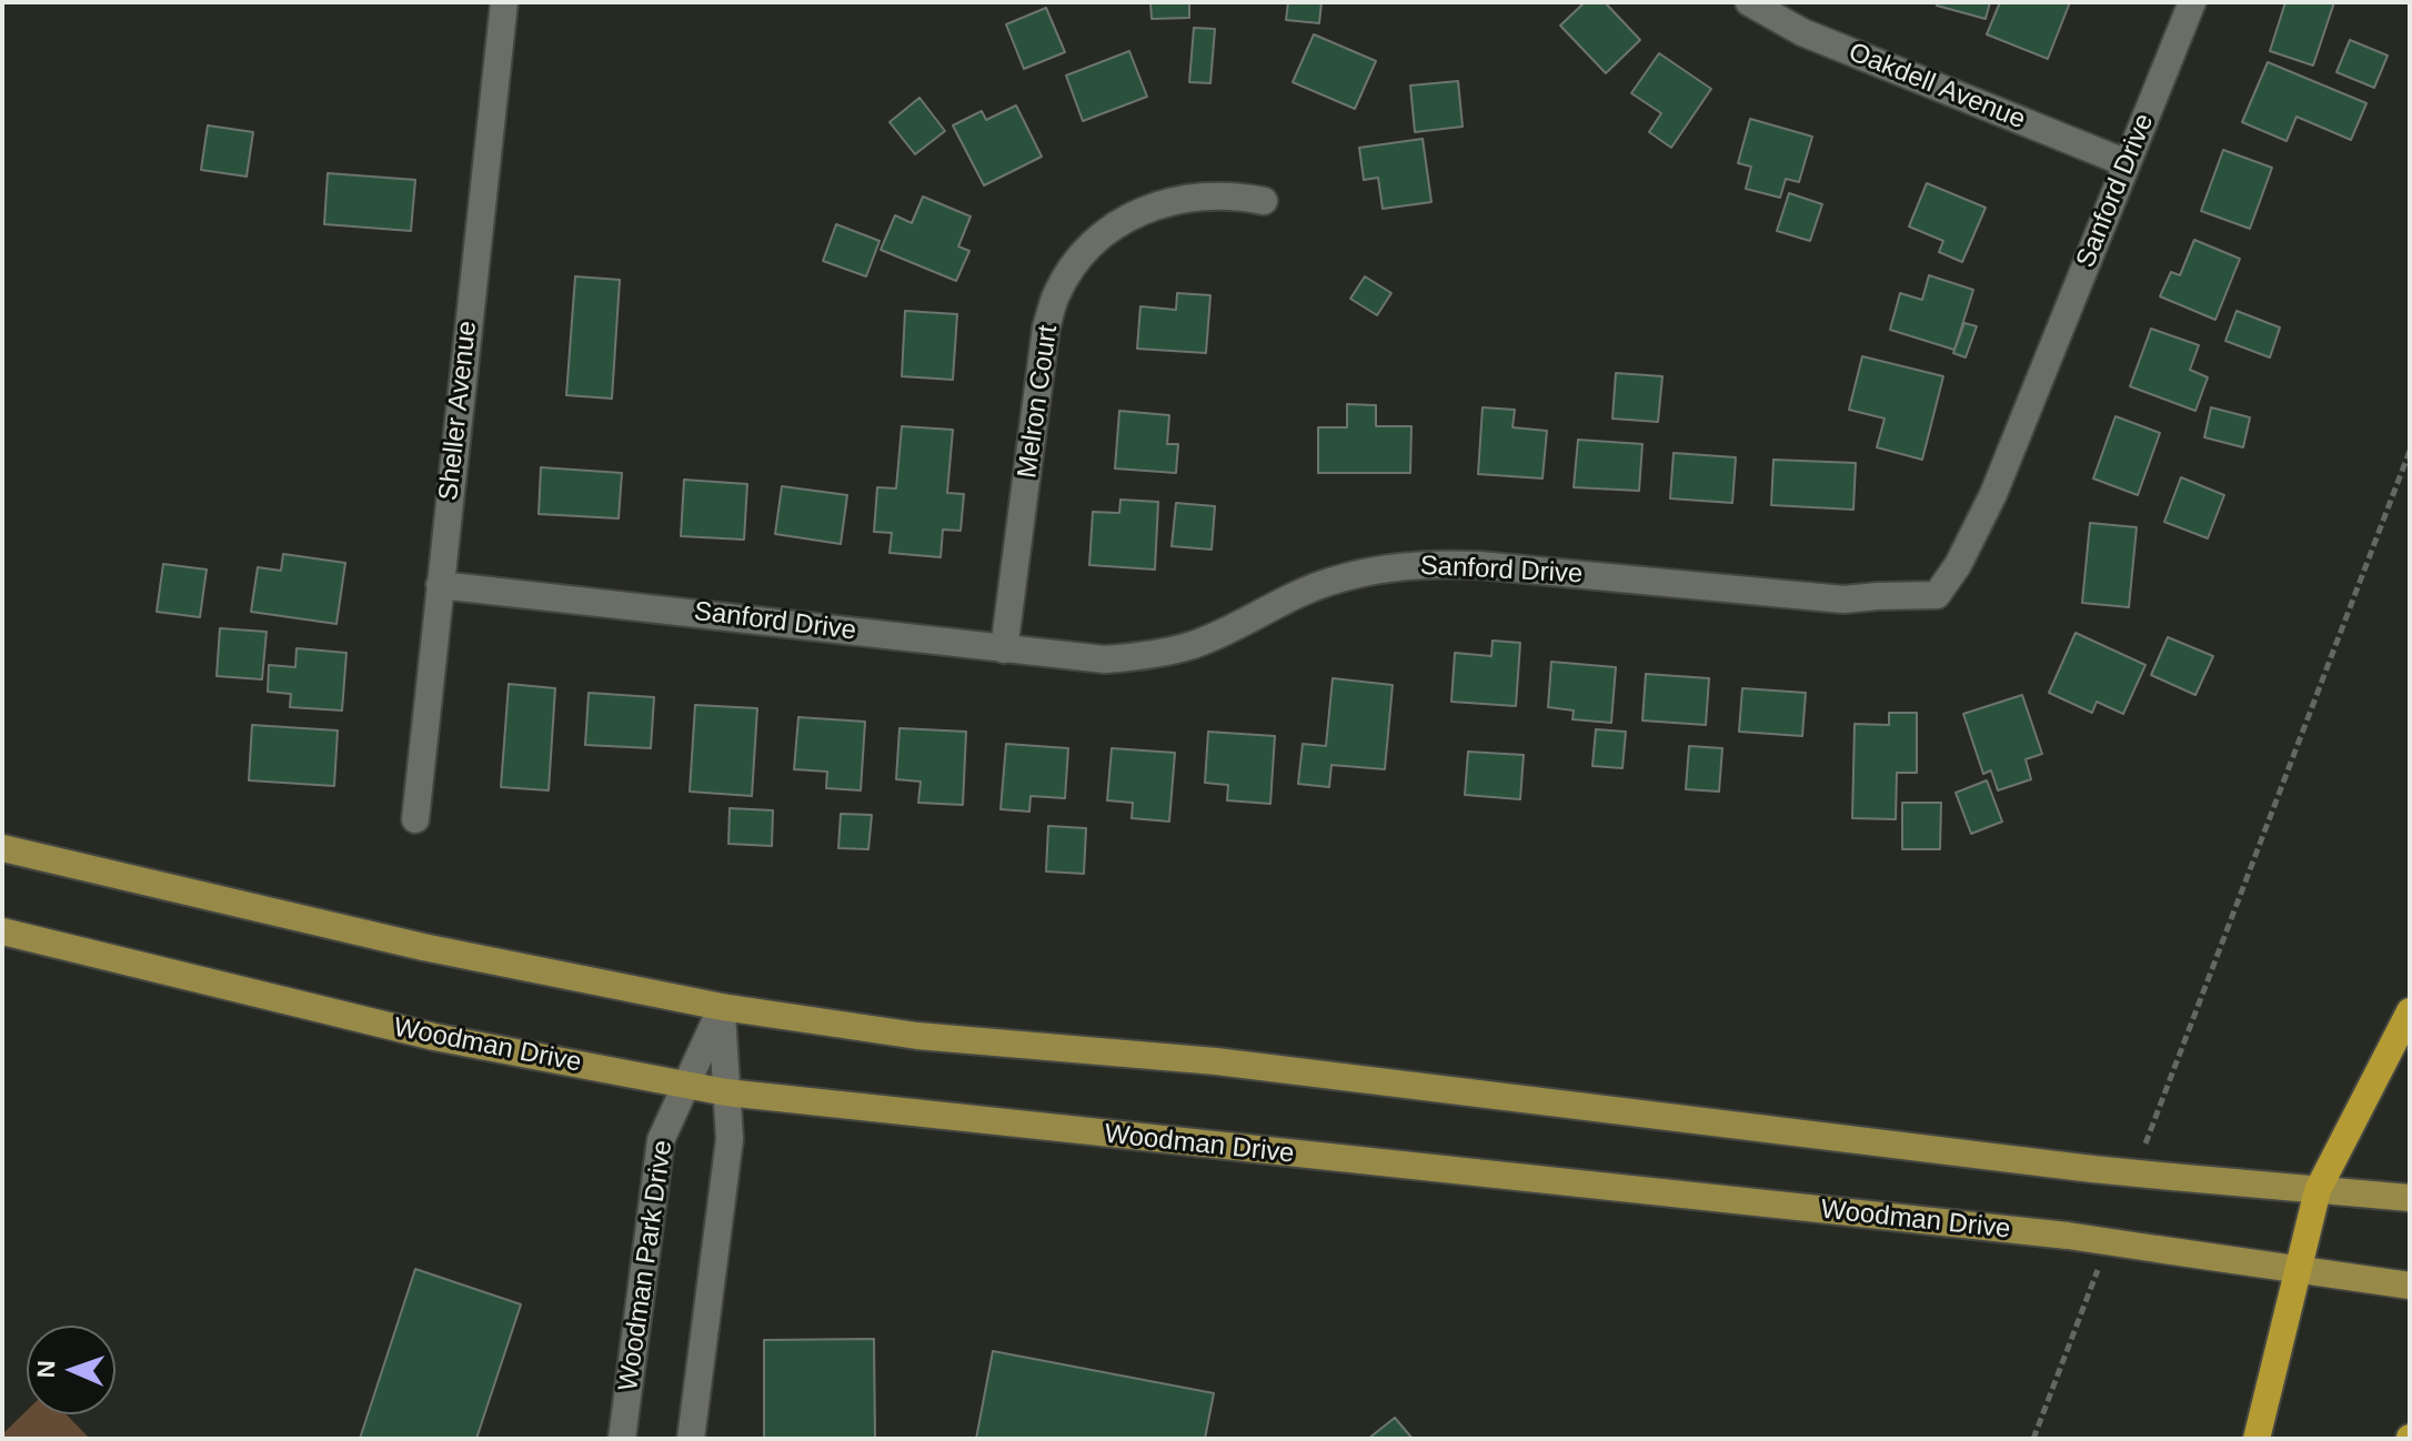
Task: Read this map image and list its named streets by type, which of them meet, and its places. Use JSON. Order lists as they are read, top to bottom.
{
  "streets": {
    "main road": ["Woodman Drive"],
    "street": [
      "Oakdell Avenue",
      "Sanford Drive",
      "Melron Court",
      "Sheller Avenue",
      "Woodman Park Drive"
    ]
  },
  "crossings": [
    ["Oakdell Avenue", "Sanford Drive"],
    ["Sanford Drive", "Melron Court"],
    ["Sanford Drive", "Sheller Avenue"],
    ["Woodman Drive", "Woodman Park Drive"]
  ],
  "north": "left"
}
